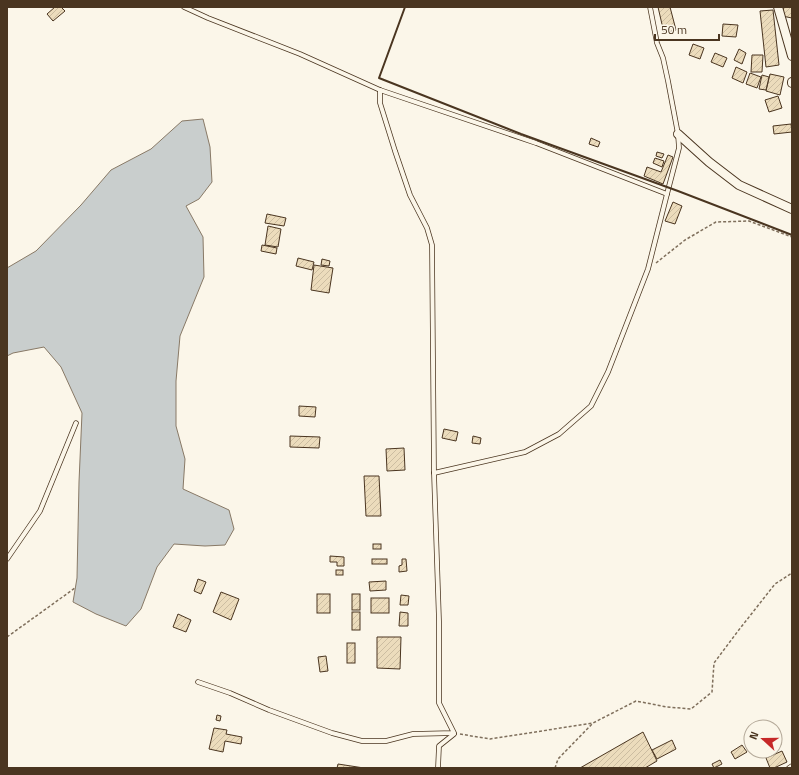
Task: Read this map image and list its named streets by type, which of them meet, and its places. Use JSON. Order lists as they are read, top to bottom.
{
  "scale_bar": "50 m",
  "north": "left"
}
